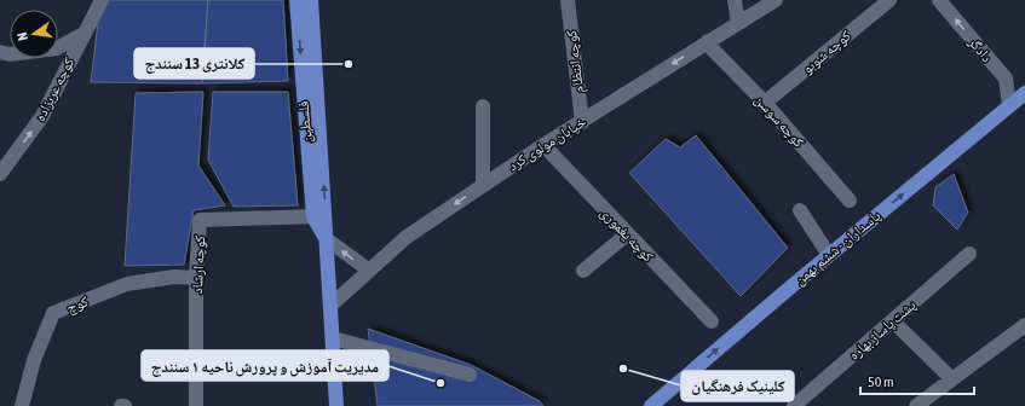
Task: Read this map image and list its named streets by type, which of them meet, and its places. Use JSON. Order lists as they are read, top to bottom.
{
  "streets": {
    "main road": ["فلسطین", "پاسداران - ششم بهمن"],
    "street": [
      "دادگر",
      "کوچه شوبو",
      "کوچه انتظام",
      "کوچه عربزاده",
      "کوچه سوسن",
      "خیابان مولوی کرد",
      "کوچه یغموری",
      "کوچه ارشاد",
      "کوچ",
      "پشت پاساژ بهاره"
    ]
  },
  "crossings": [
    ["دادگر", "پاسداران - ششم بهمن"],
    ["کوچه شوبو", "کوچه سوسن"],
    ["کوچه انتظام", "خیابان مولوی کرد"],
    ["کوچه سوسن", "خیابان مولوی کرد"],
    ["فلسطین", "خیابان مولوی کرد"],
    ["فلسطین", "کوچه ارشاد"],
    ["خیابان مولوی کرد", "کوچه یغموری"],
    ["کوچه ارشاد", "کوچ"]
  ],
  "one_way": [
    "دادگر",
    "کوچه عربزاده",
    "خیابان مولوی کرد",
    "پاسداران - ششم بهمن"
  ],
  "places": ["کلانتری 13 سنندج", "کلینیک فرهنگیان", "مدیریت آموزش و پرورش ناحیه ۱ سنندج"],
  "scale_bar": "50 m",
  "north": "left"
}
